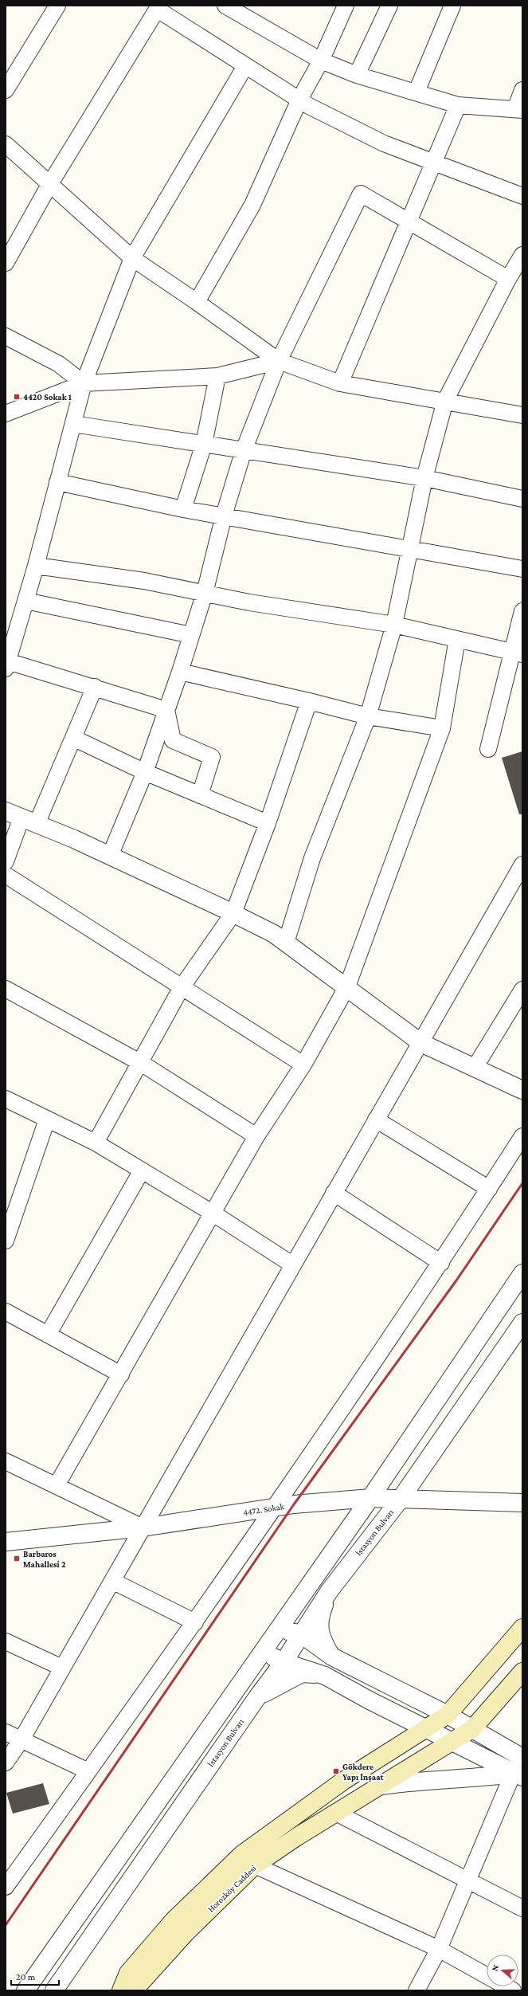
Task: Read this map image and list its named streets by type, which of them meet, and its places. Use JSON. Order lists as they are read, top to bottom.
{
  "streets": {
    "main road": ["Horozköy Caddesi"],
    "street": ["4472. Sokak", "İstasyon Bulvarı"]
  },
  "crossings": [
    ["4472. Sokak", "İstasyon Bulvarı"]
  ],
  "places": {
    "transit": ["4420 Sokak 1", "Barbaros Mahallesi 2", "Gökdere Yapı İnşaat"]
  },
  "scale_bar": "20 m",
  "north": "left"
}
